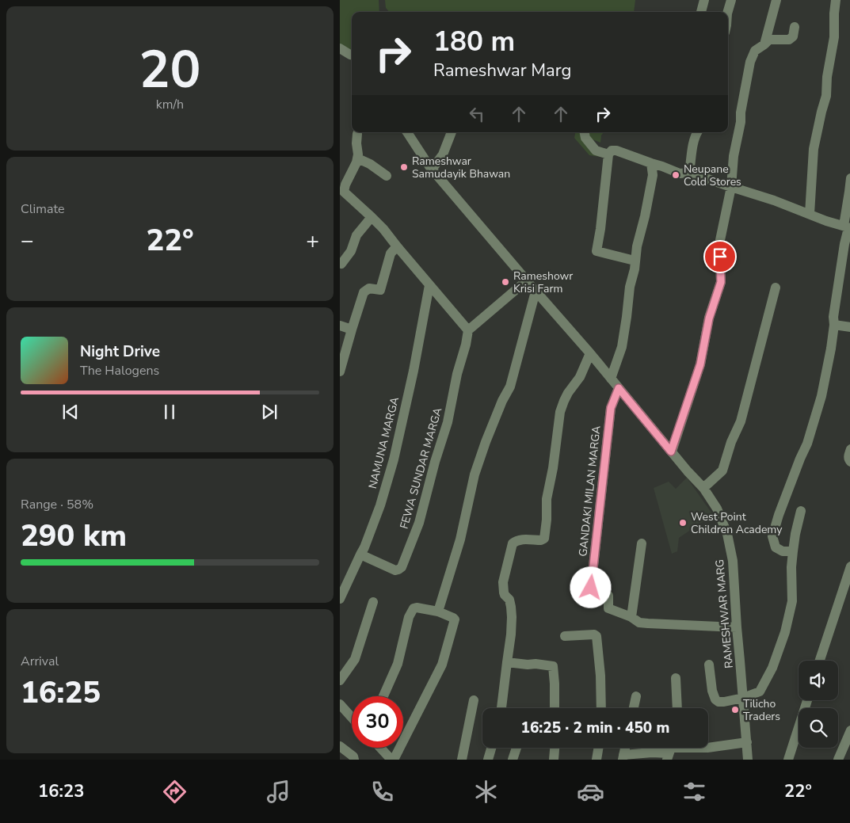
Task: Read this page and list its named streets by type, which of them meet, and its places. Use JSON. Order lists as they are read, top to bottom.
{
  "streets": {
    "street": [
      "NAMUNA MARGA",
      "FEWA SUNDAR MARGA",
      "GANDAKI MILAN MARGA",
      "RAMESHWAR MARG"
    ]
  },
  "crossings": [
    ["NAMUNA MARGA", "FEWA SUNDAR MARGA"],
    ["GANDAKI MILAN MARGA", "RAMESHWAR MARG"]
  ],
  "places": [
    "Rameshwar Samudayik Bhawan",
    "Neupane Cold Stores",
    "Rameshowr Krisi Farm",
    "West Point Children Academy",
    "Tilicho Traders"
  ],
  "page": {
    "tile": [
      ["20", "km/h"],
      "Climate",
      ["Range · 58%", "290 km"],
      ["Arrival", "16:25"]
    ],
    "turn": ["180 m", "Rameshwar Marg"],
    "heat": ["−", "22°", "+"],
    "song": ["Night Drive", "The Halogens"],
    "limit": "30",
    "trip": "16:25 · 2 min · 450 m",
    "tabs": ["16:23", "22°"]
  }
}
